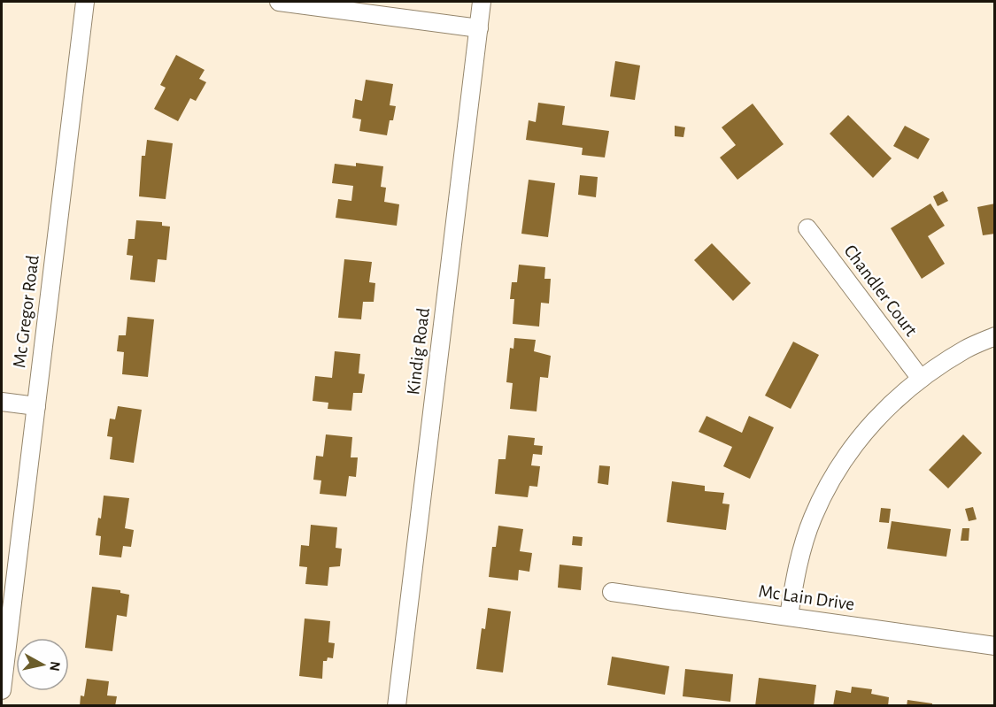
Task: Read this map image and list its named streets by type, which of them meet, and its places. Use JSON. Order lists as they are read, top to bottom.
{
  "streets": {
    "street": [
      "Chandler Court",
      "Mc Gregor Road",
      "Kindig Road",
      "Mc Lain Drive"
    ]
  },
  "north": "right"
}
